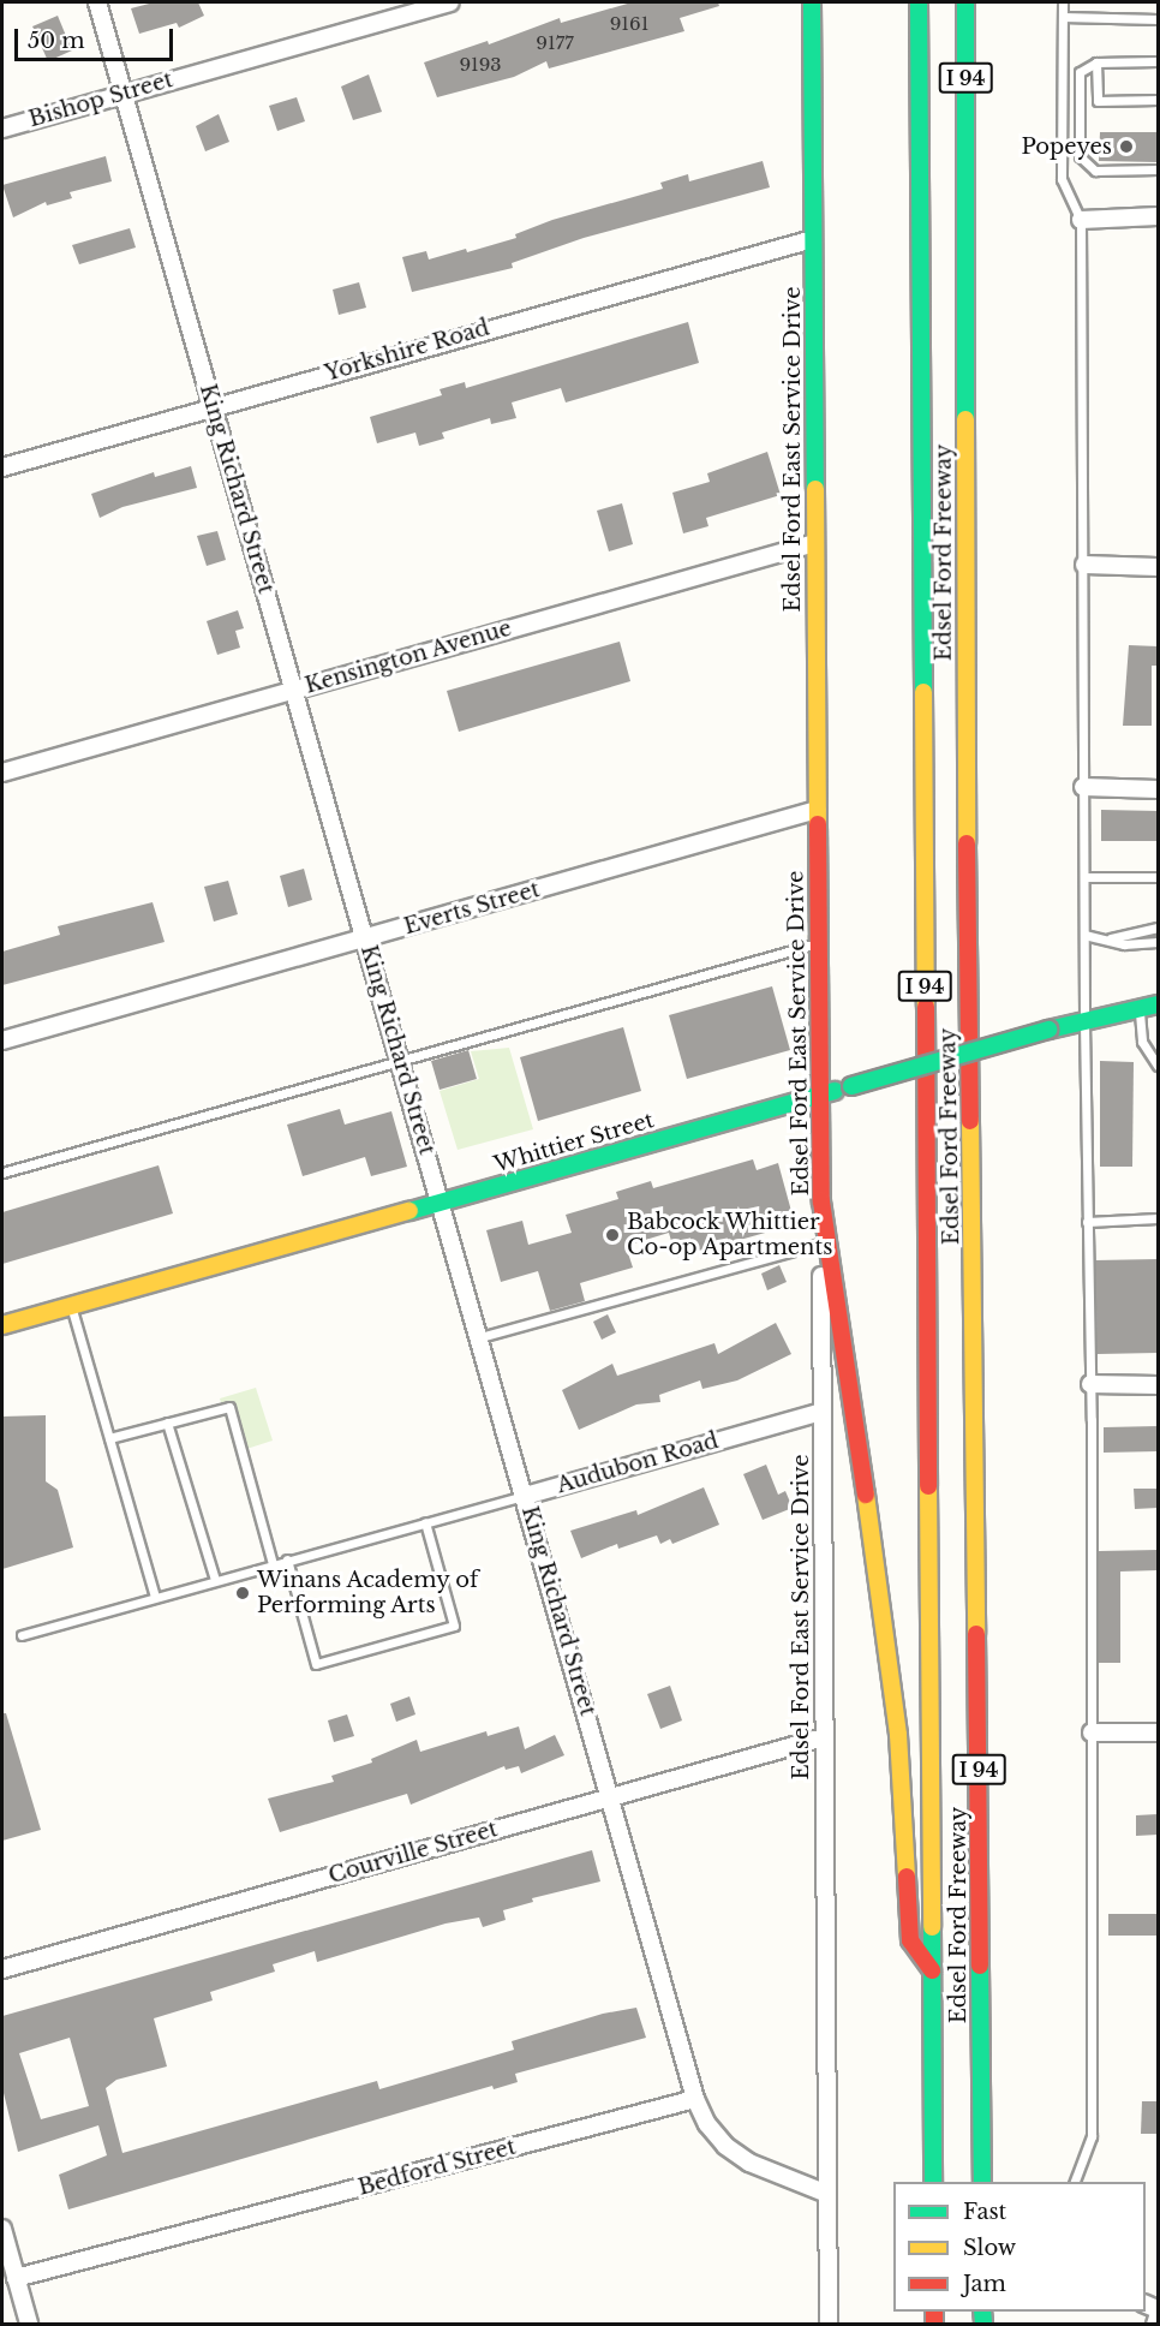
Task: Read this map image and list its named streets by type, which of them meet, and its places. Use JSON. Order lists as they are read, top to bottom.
{
  "streets": {
    "main road": [
      "I 94",
      "Edsel Ford East Service Drive",
      "Edsel Ford Freeway",
      "Whittier Street"
    ],
    "street": [
      "Bishop Street",
      "Yorkshire Road",
      "King Richard Street",
      "Kensington Avenue",
      "Everts Street",
      "Audubon Road",
      "Courville Street",
      "Bedford Street"
    ]
  },
  "crossings": [
    ["Bishop Street", "King Richard Street"],
    ["Yorkshire Road", "Edsel Ford East Service Drive"],
    ["Yorkshire Road", "King Richard Street"],
    ["Edsel Ford East Service Drive", "Kensington Avenue"],
    ["Edsel Ford East Service Drive", "Everts Street"],
    ["Edsel Ford East Service Drive", "Whittier Street"],
    ["Edsel Ford East Service Drive", "Audubon Road"],
    ["Edsel Ford East Service Drive", "Courville Street"],
    ["King Richard Street", "Kensington Avenue"],
    ["King Richard Street", "Everts Street"],
    ["King Richard Street", "Whittier Street"],
    ["King Richard Street", "Audubon Road"],
    ["King Richard Street", "Courville Street"],
    ["King Richard Street", "Bedford Street"]
  ],
  "places": ["Popeyes", "Babcock Whittier Co-op Apartments", "Winans Academy of Performing Arts"],
  "house_numbers": ["9161", "9177", "9193"],
  "legend": ["Fast", "Slow", "Jam"],
  "scale_bar": "50 m"
}
